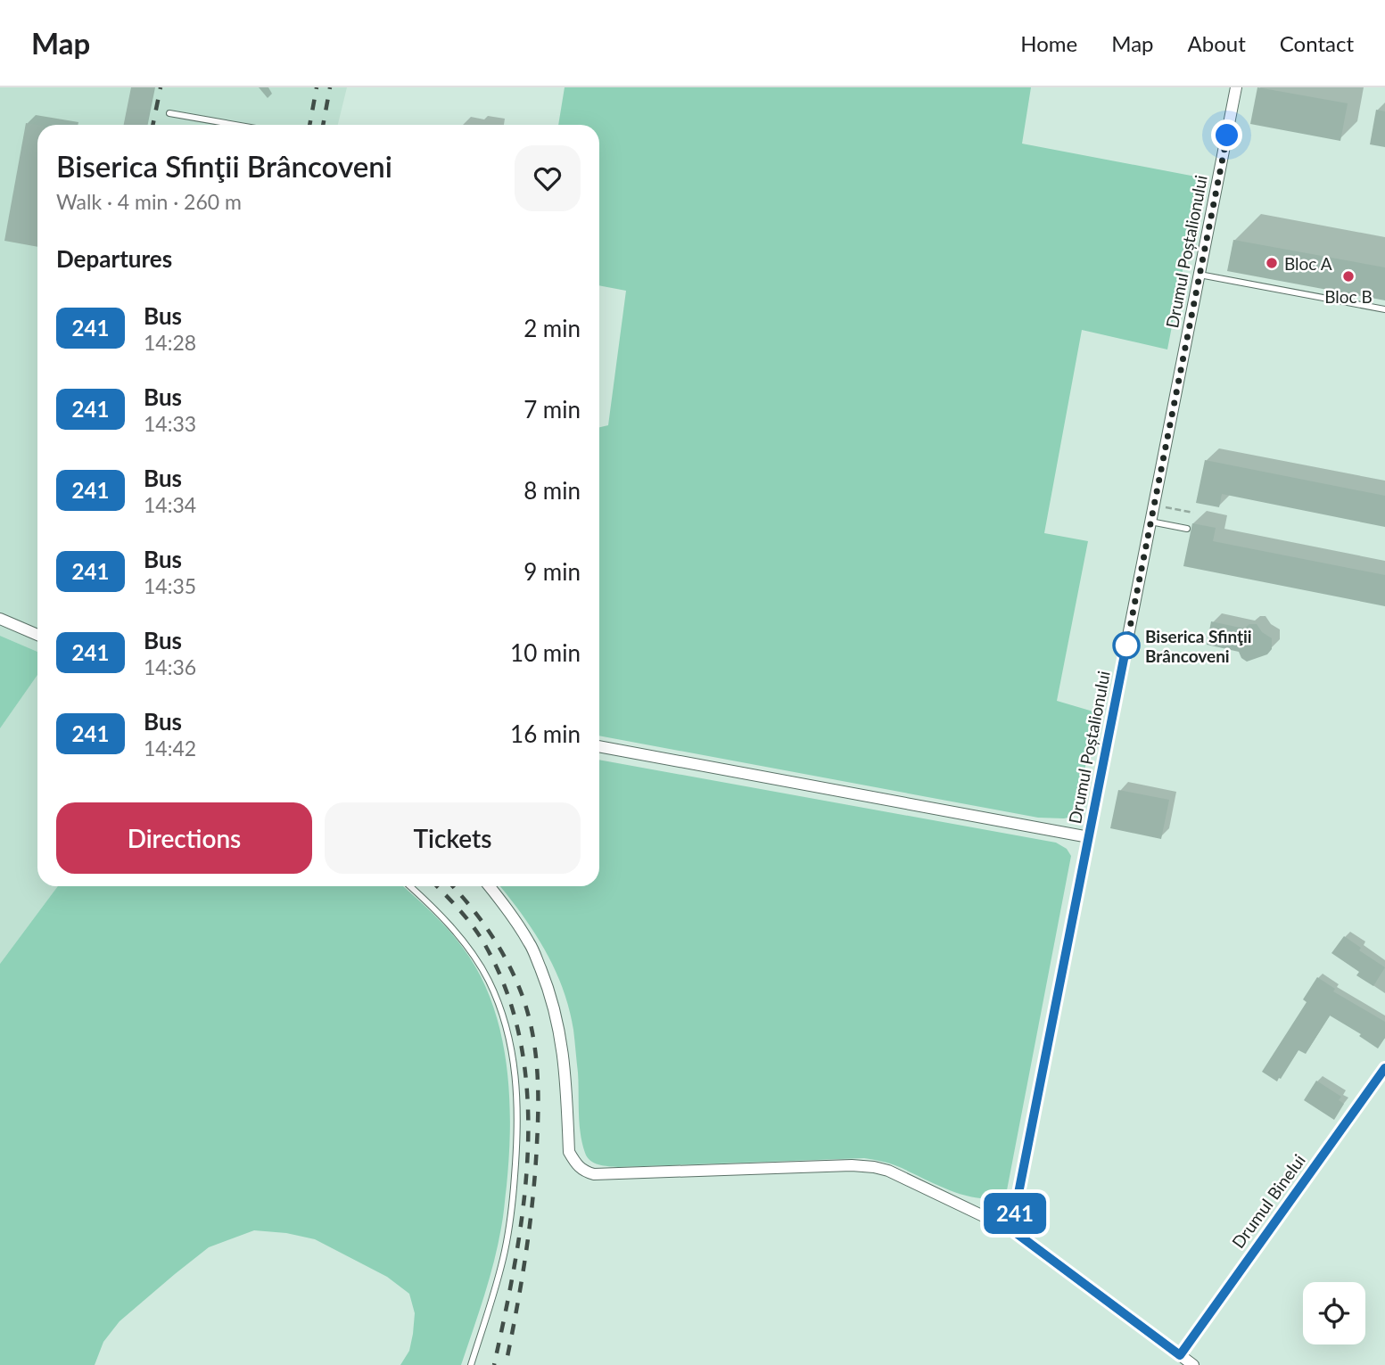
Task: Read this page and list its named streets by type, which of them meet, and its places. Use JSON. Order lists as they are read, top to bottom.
{
  "streets": {
    "street": ["Drumul Poștalionului", "Drumul Binelui"]
  },
  "places": ["Bloc A", "Bloc B", "Biserica Sfinţii Brâncoveni"],
  "lines": ["bus line 241"],
  "page": {
    "header": "Map",
    "nav": [
      "Home",
      "Map",
      "About",
      "Contact"
    ],
    "on_map": "241",
    "heading": [
      ["Biserica Sfinţii Brâncoveni", "Walk · 4 min · 260 m"],
      "Departures"
    ],
    "list": [
      {
        "mark": "241",
        "name": "Bus",
        "note": "14:28",
        "value": "2 min"
      },
      {
        "mark": "241",
        "name": "Bus",
        "note": "14:33",
        "value": "7 min"
      },
      {
        "mark": "241",
        "name": "Bus",
        "note": "14:34",
        "value": "8 min"
      },
      {
        "mark": "241",
        "name": "Bus",
        "note": "14:35",
        "value": "9 min"
      },
      {
        "mark": "241",
        "name": "Bus",
        "note": "14:36",
        "value": "10 min"
      },
      {
        "mark": "241",
        "name": "Bus",
        "note": "14:42",
        "value": "16 min"
      }
    ],
    "buttons": ["Directions", "Tickets"]
  }
}
